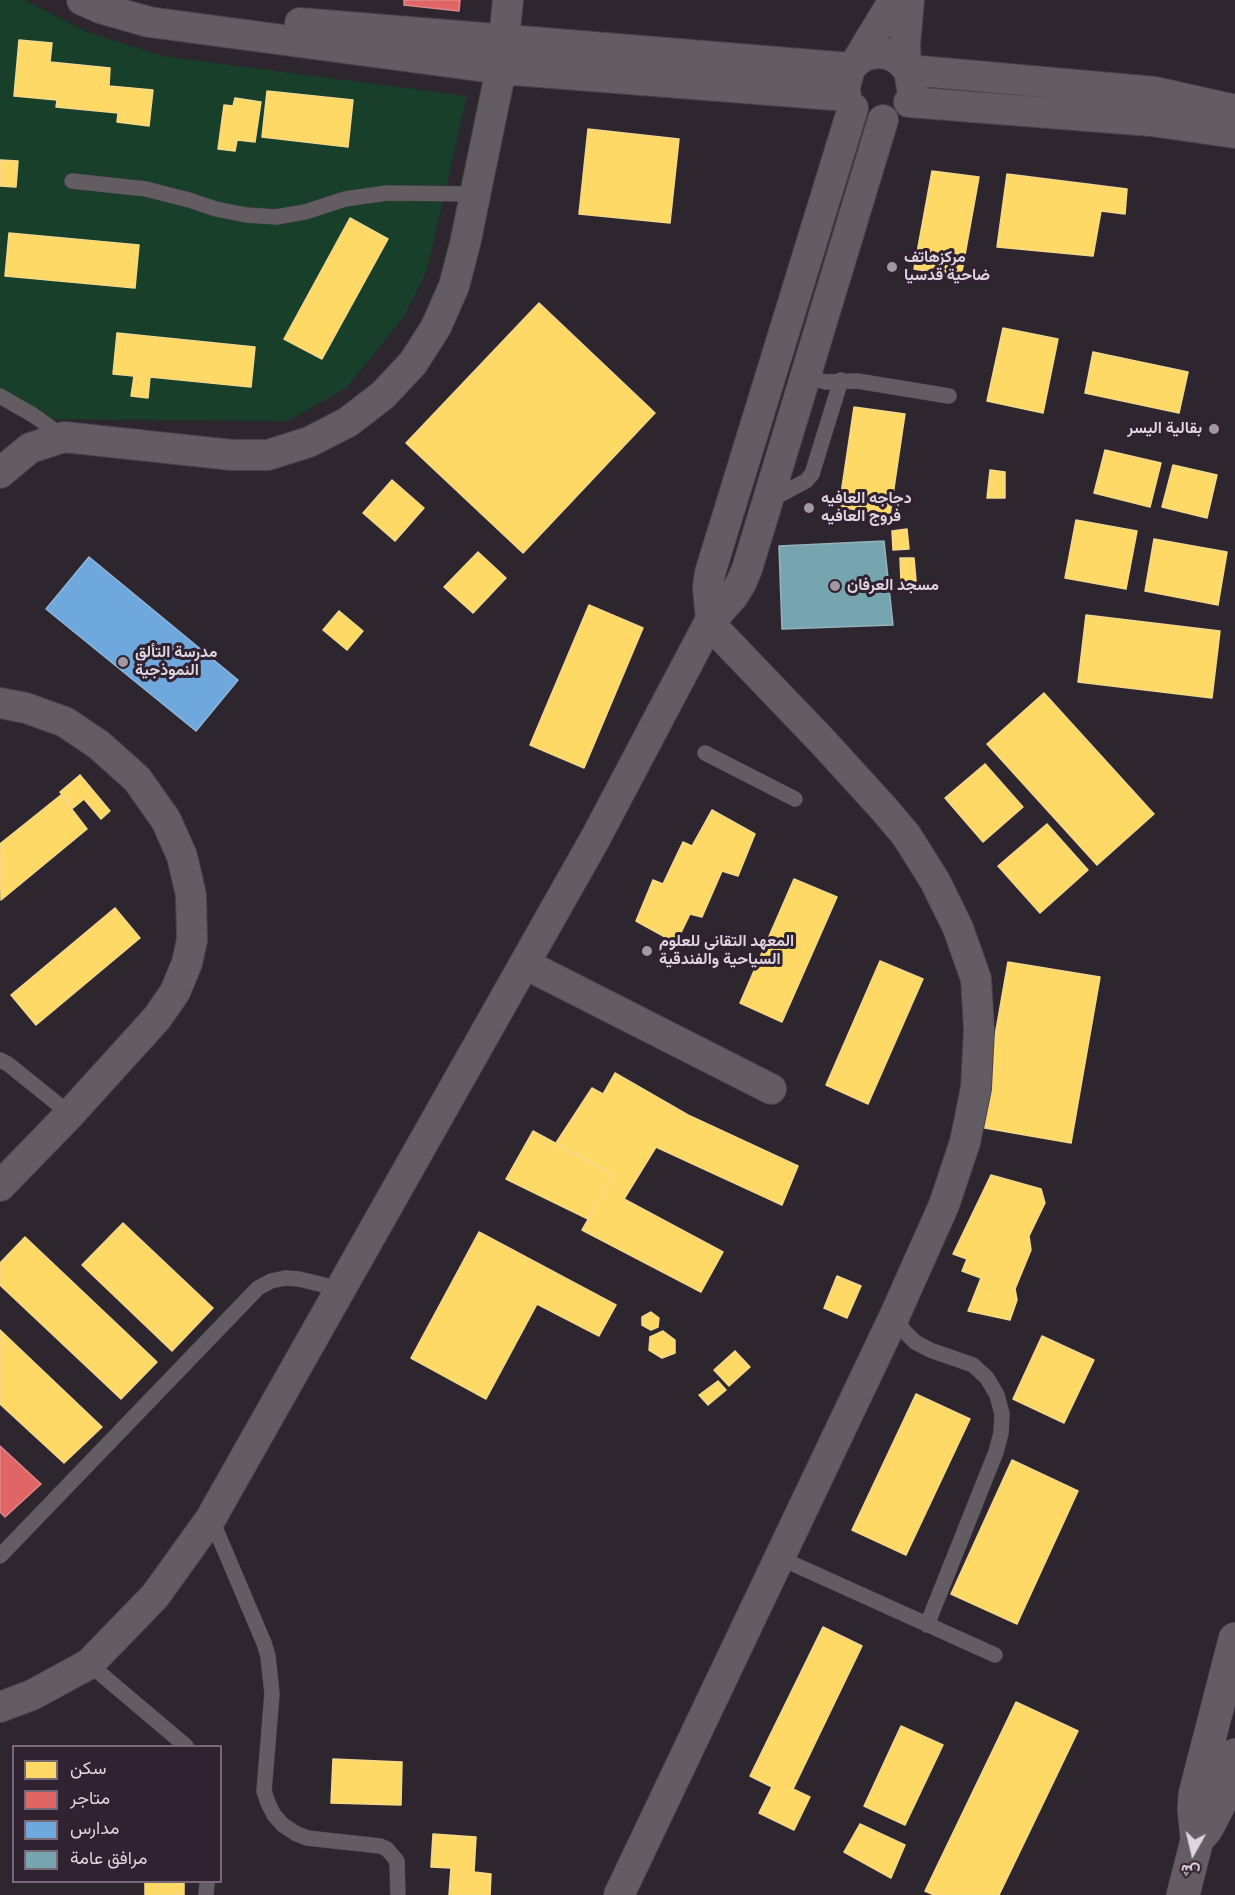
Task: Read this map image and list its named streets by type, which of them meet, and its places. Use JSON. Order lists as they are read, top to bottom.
{
  "places": [
    "مركزهاتف ضاحية قدسيا",
    "بقالية اليسر",
    "دجاجه العافيه فروج العافيه",
    "مسجد العرفان",
    "مدرسة التألق النموذجية",
    "المعهد التقاني للعلوم السياحية والفندقية"
  ],
  "legend": [
    "سكن",
    "متاجر",
    "مدارس",
    "مرافق عامة"
  ],
  "north": "bottom"
}
